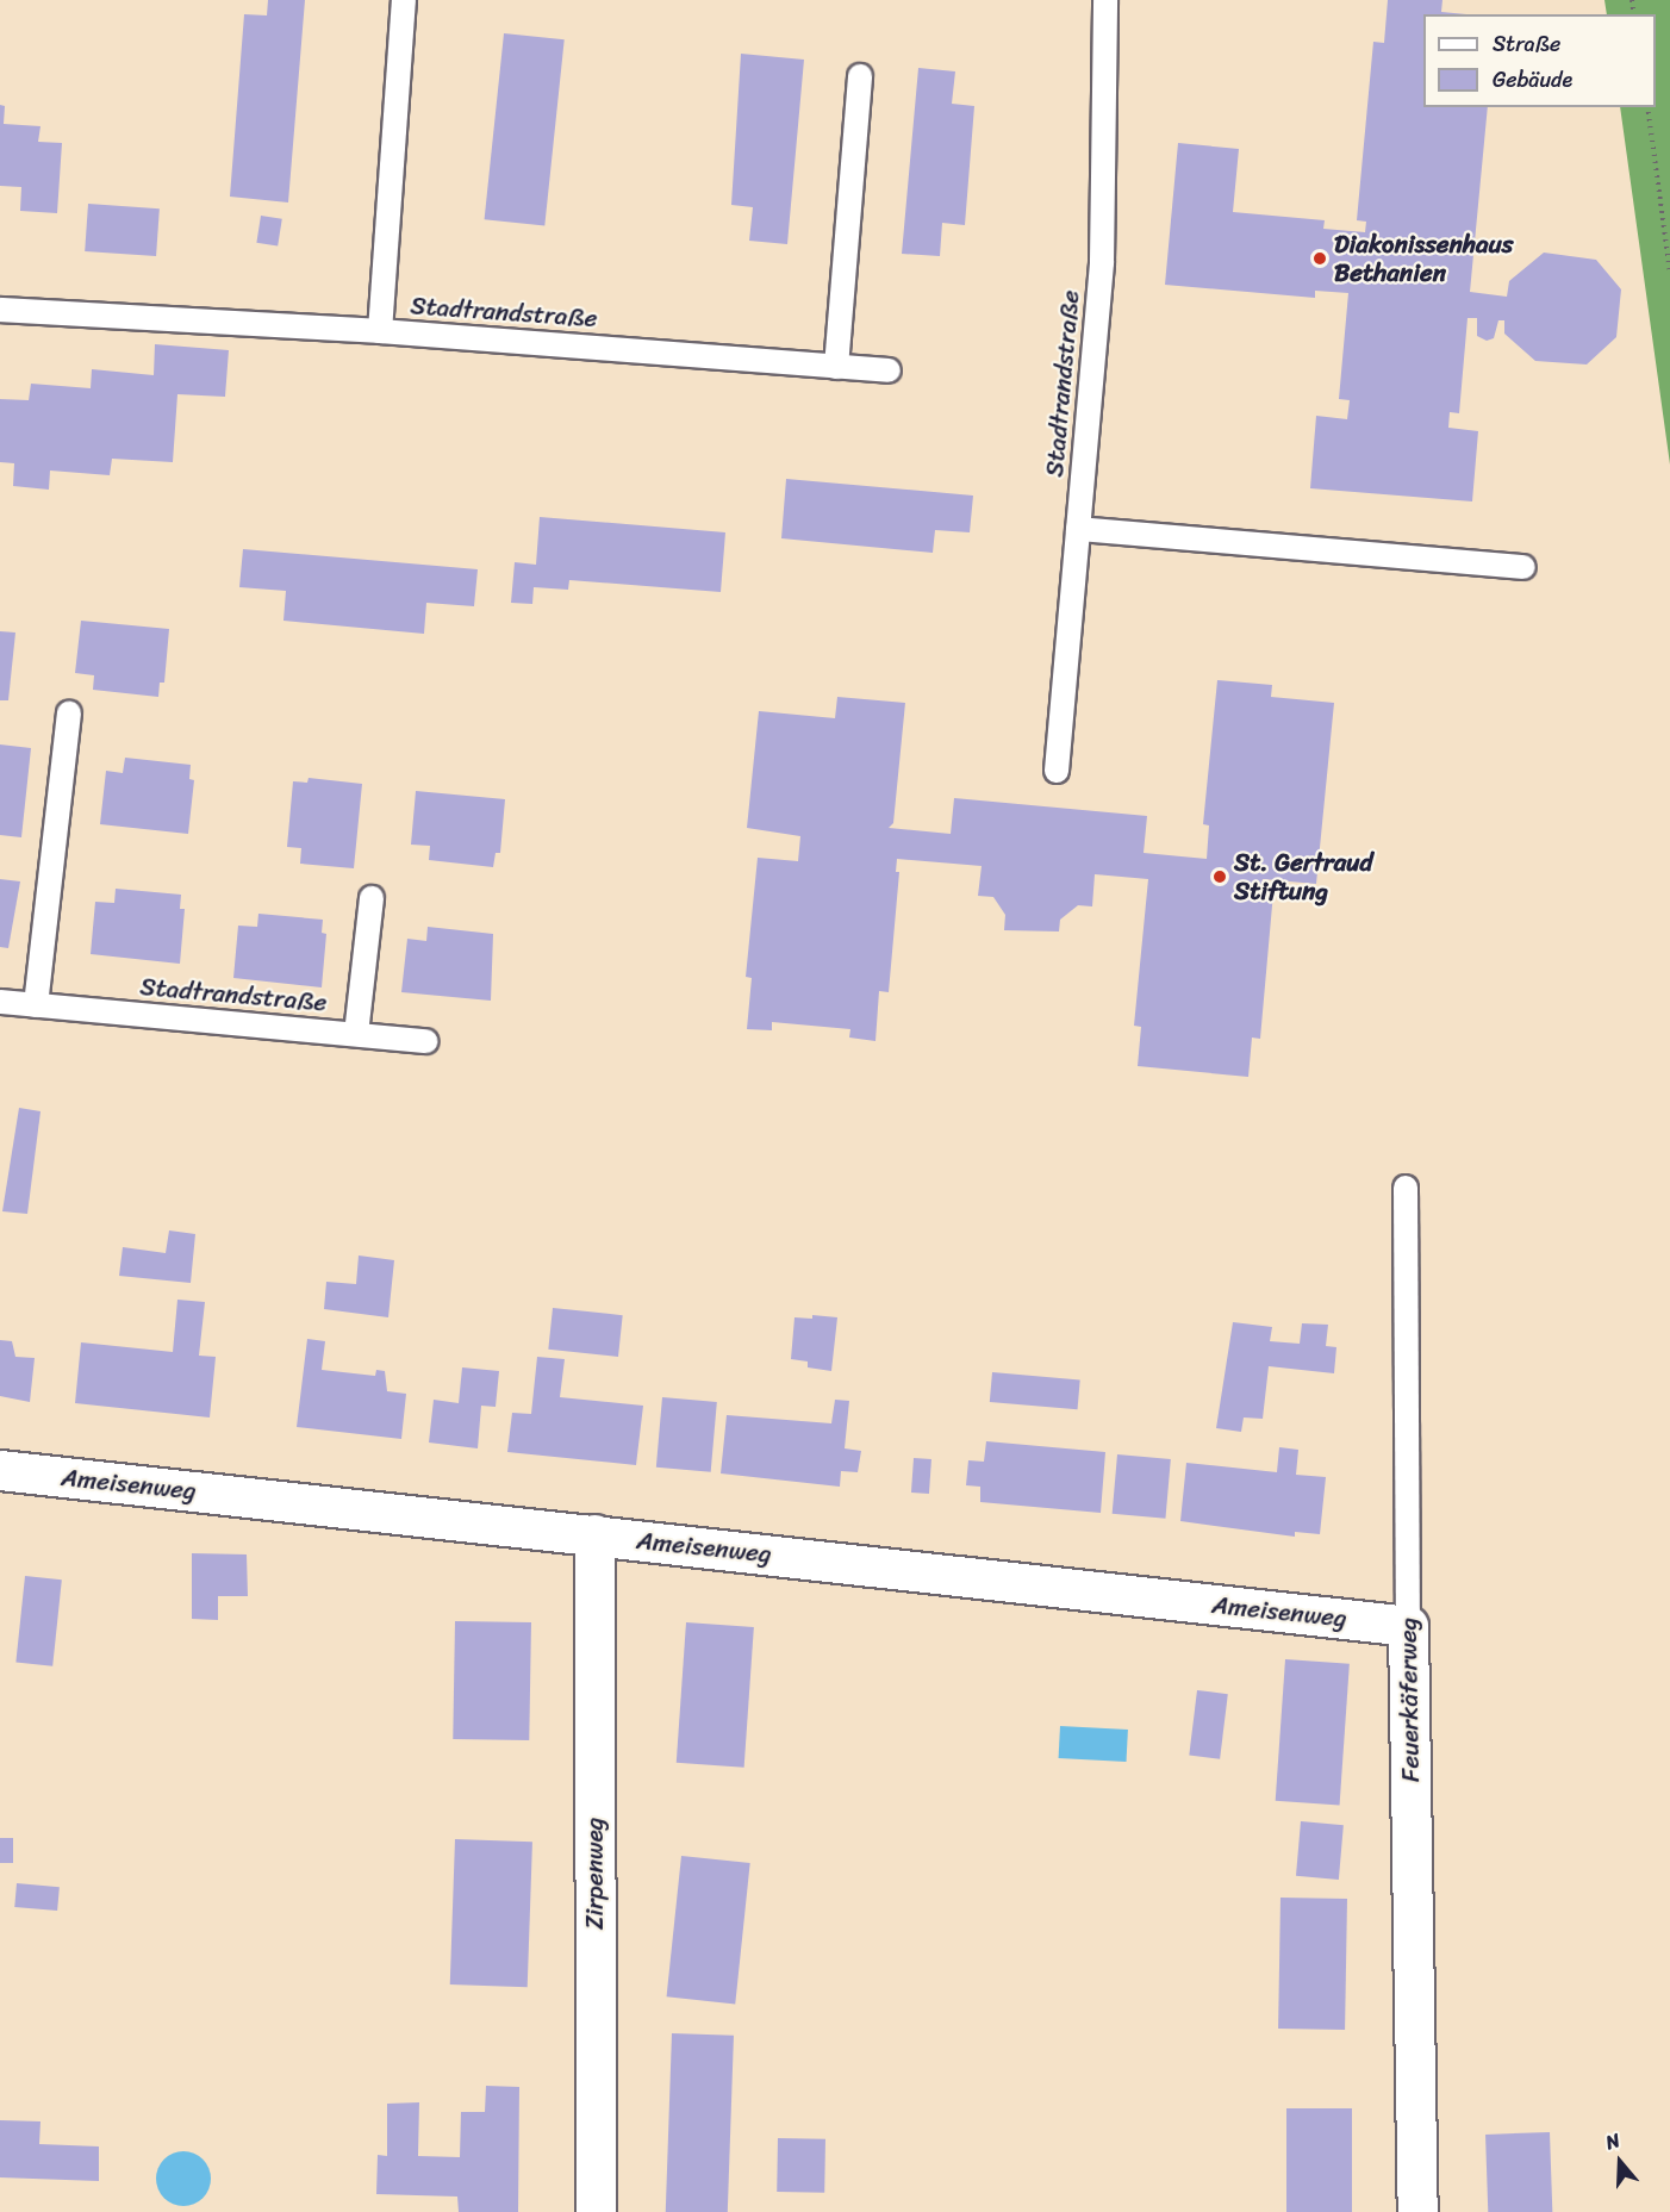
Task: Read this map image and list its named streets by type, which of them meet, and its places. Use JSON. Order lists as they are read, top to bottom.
{
  "streets": {
    "street": ["Ameisenweg", "Feuerkäferweg", "Zirpenweg"],
    "lane": ["Stadtrandstraße"]
  },
  "crossings": [
    ["Ameisenweg", "Feuerkäferweg"],
    ["Ameisenweg", "Zirpenweg"]
  ],
  "places": ["Diakonissenhaus Bethanien", "St. Gertraud Stiftung"],
  "legend": ["Straße", "Gebäude"],
  "north": "top"
}
